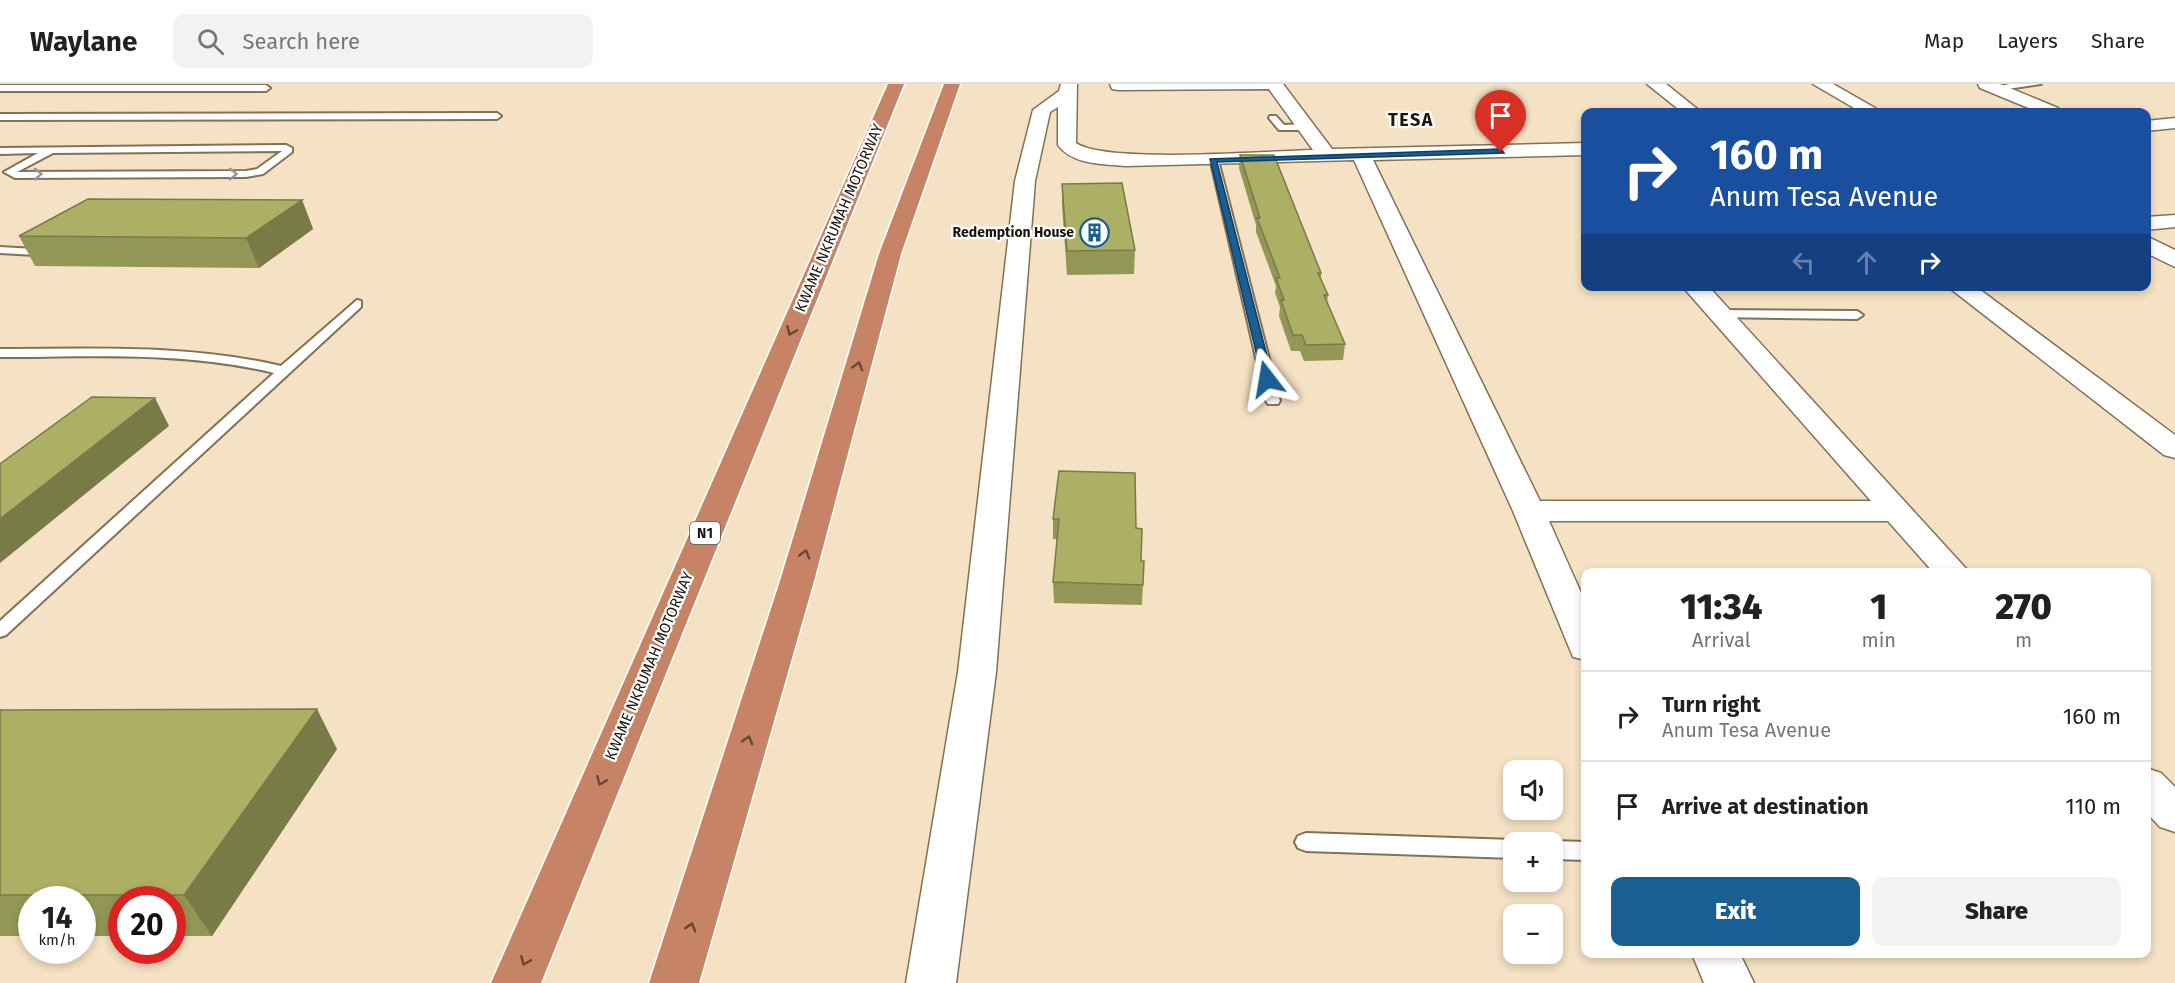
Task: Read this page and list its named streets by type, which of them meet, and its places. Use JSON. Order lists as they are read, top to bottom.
{
  "streets": {
    "highway": ["KWAME NKRUMAH MOTORWAY", "N1"]
  },
  "districts": ["TESA"],
  "places": {
    "building": ["Redemption House"]
  },
  "page": {
    "header": "Waylane",
    "search": "Search here",
    "nav": ["Map", "Layers", "Share"],
    "turn": ["160 m", "Anum Tesa Avenue"],
    "eta": [
      "11:34",
      "Arrival",
      "1",
      "min",
      "270",
      "m"
    ],
    "list": [
      {
        "name": "Turn right",
        "note": "Anum Tesa Avenue",
        "value": "160 m"
      },
      {
        "name": "Arrive at destination",
        "value": "110 m"
      }
    ],
    "map_buttons": ["+", "−"],
    "buttons": ["Exit", "Share"],
    "speed": "14 km/h",
    "limit": "20"
  }
}
